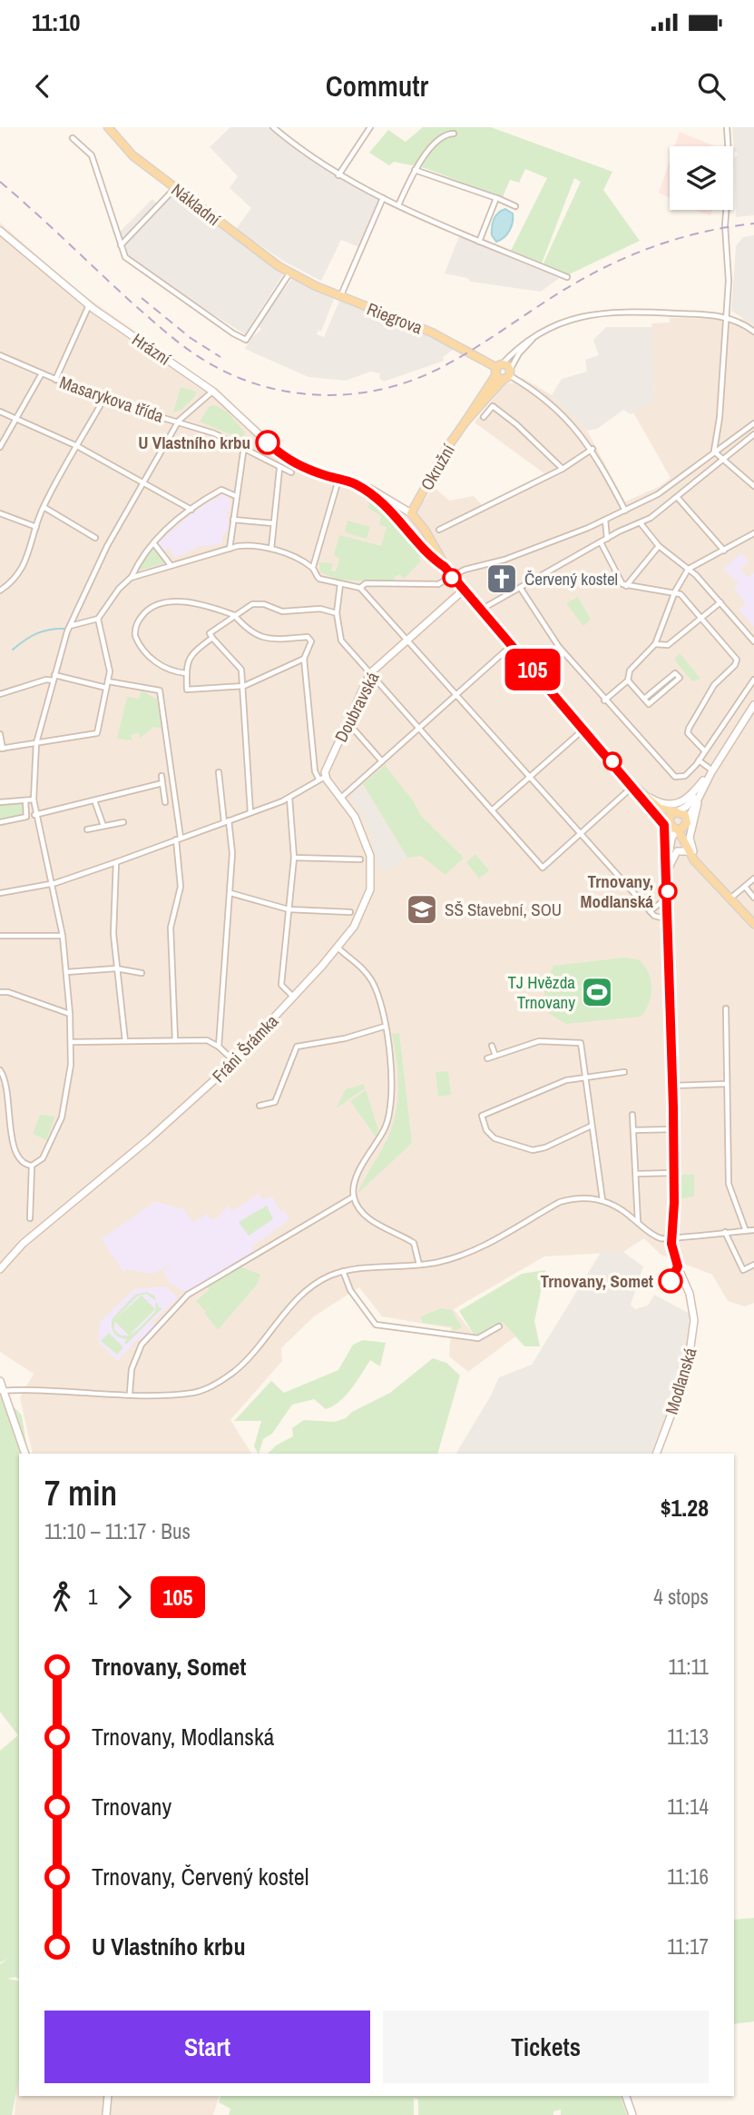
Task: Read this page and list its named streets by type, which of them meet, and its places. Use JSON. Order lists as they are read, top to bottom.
{
  "streets": {
    "main road": ["Nákladní", "Riegrova", "Okružní"],
    "street": [
      "Hrázní",
      "Masarykova třída",
      "Doubravská",
      "Fráni Šrámka",
      "Modlanská"
    ]
  },
  "crossings": [
    ["Nákladní", "Riegrova"],
    ["Riegrova", "Okružní"],
    ["Doubravská", "Fráni Šrámka"]
  ],
  "places": {
    "other": ["U Vlastního krbu", "Trnovany, Modlanská", "Trnovany, Somet"],
    "church": ["Červený kostel"],
    "school or university": ["SŠ Stavební, SOU"],
    "sports": ["TJ Hvězda Trnovany"]
  },
  "lines": ["bus line 105"],
  "page": {
    "status": "11:10",
    "header": "Commutr",
    "on_map": "105",
    "heading": ["7 min", "11:10 – 11:17 · Bus", "$1.28"],
    "legs": ["1", "105", "4 stops"],
    "list": [
      {
        "name": "Trnovany, Somet",
        "value": "11:11"
      },
      {
        "name": "Trnovany, Modlanská",
        "value": "11:13"
      },
      {
        "name": "Trnovany",
        "value": "11:14"
      },
      {
        "name": "Trnovany, Červený kostel",
        "value": "11:16"
      },
      {
        "name": "U Vlastního krbu",
        "value": "11:17"
      }
    ],
    "buttons": ["Start", "Tickets"]
  }
}
